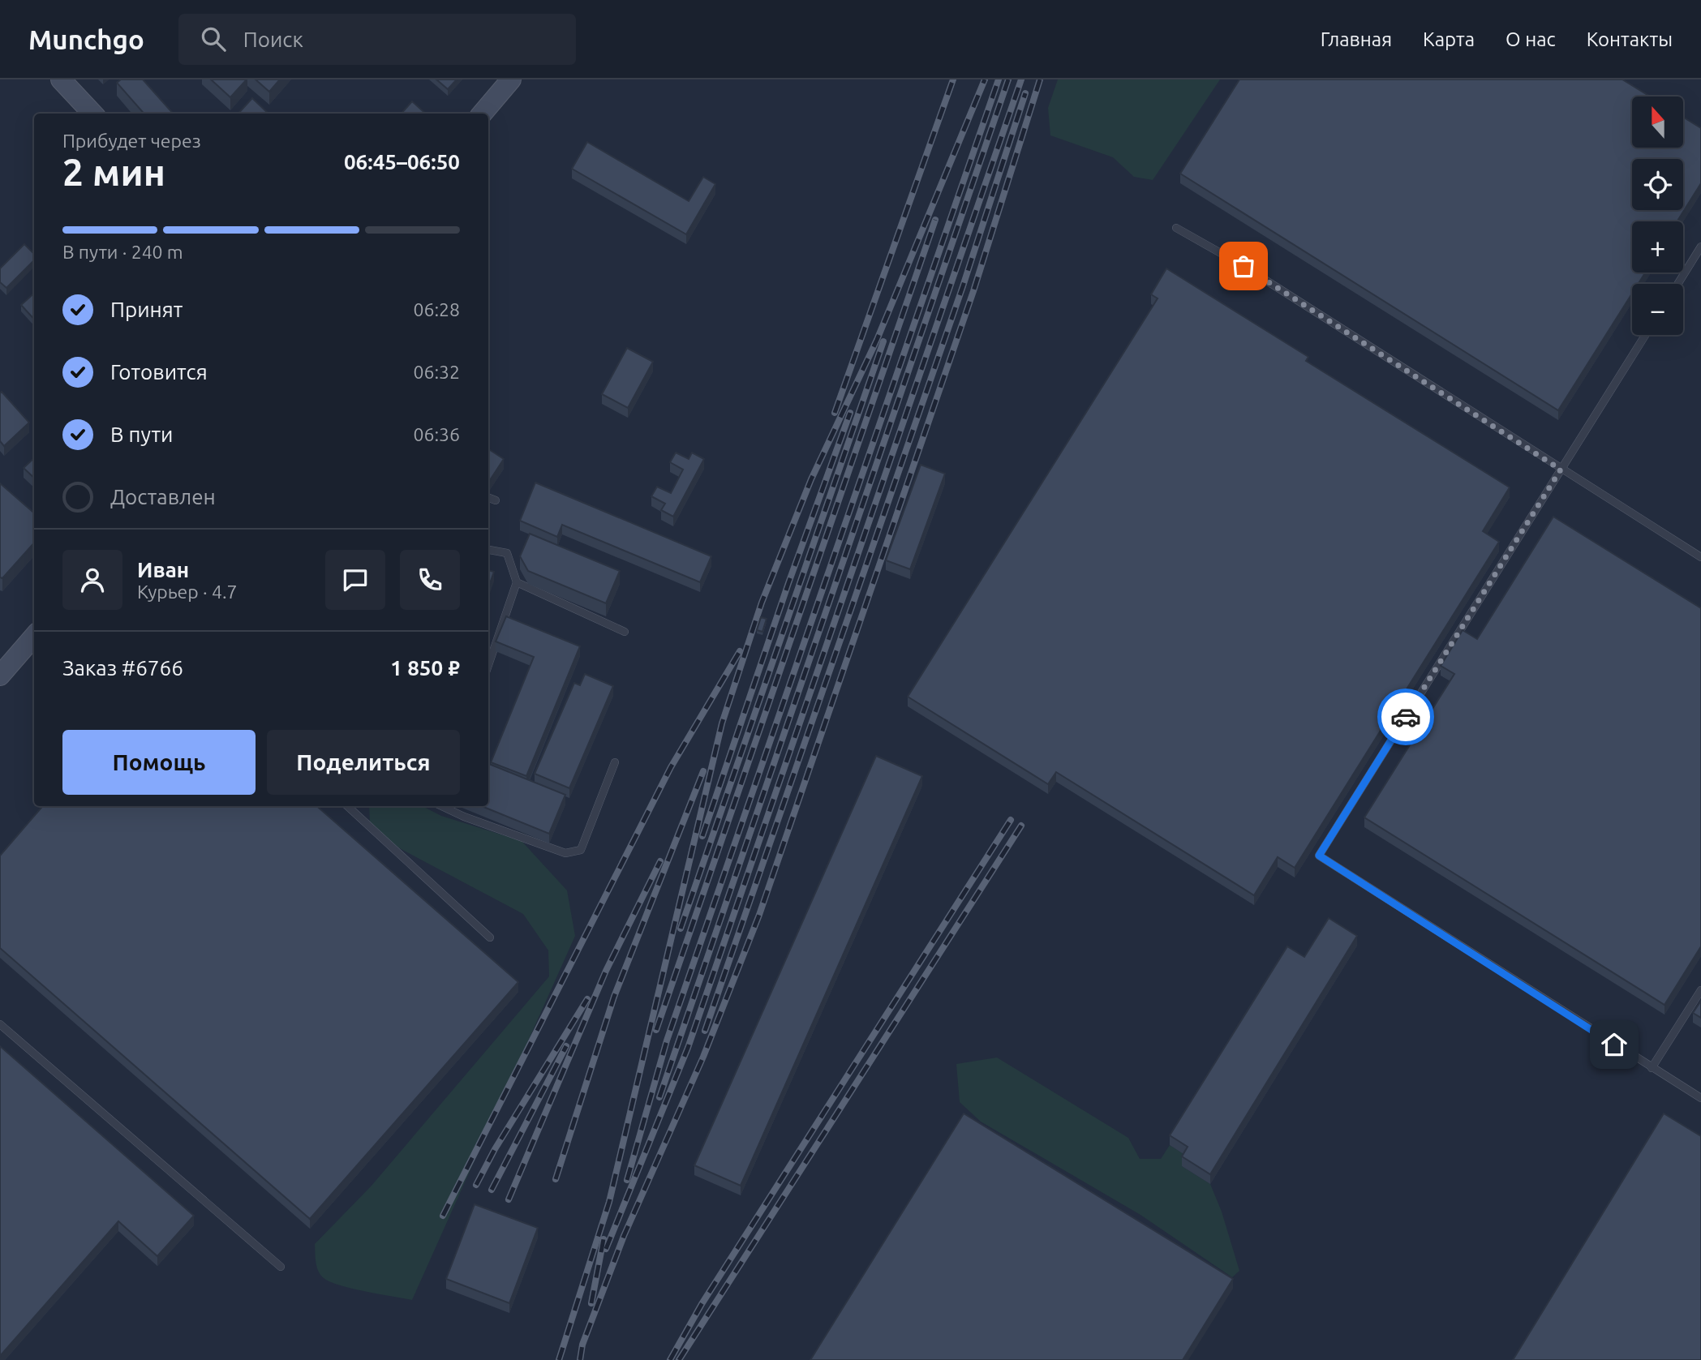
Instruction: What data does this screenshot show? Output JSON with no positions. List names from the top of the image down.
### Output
{
  "north": "top",
  "page": {
    "header": "Munchgo",
    "search": "Поиск",
    "nav": [
      "Главная",
      "Карта",
      "О нас",
      "Контакты"
    ],
    "map_buttons": ["+", "−"],
    "heading": ["2 мин", "Прибудет через", "06:45–06:50"],
    "panel": [
      "Иван",
      "Курьер · 4.7",
      "Заказ #6766",
      "1 850 ₽"
    ],
    "bar": "В пути · 240 m",
    "list": [
      ["Принят", "06:28"],
      ["Готовится", "06:32"],
      ["В пути", "06:36"],
      "Доставлен"
    ],
    "buttons": ["Помощь", "Поделиться"]
  }
}
